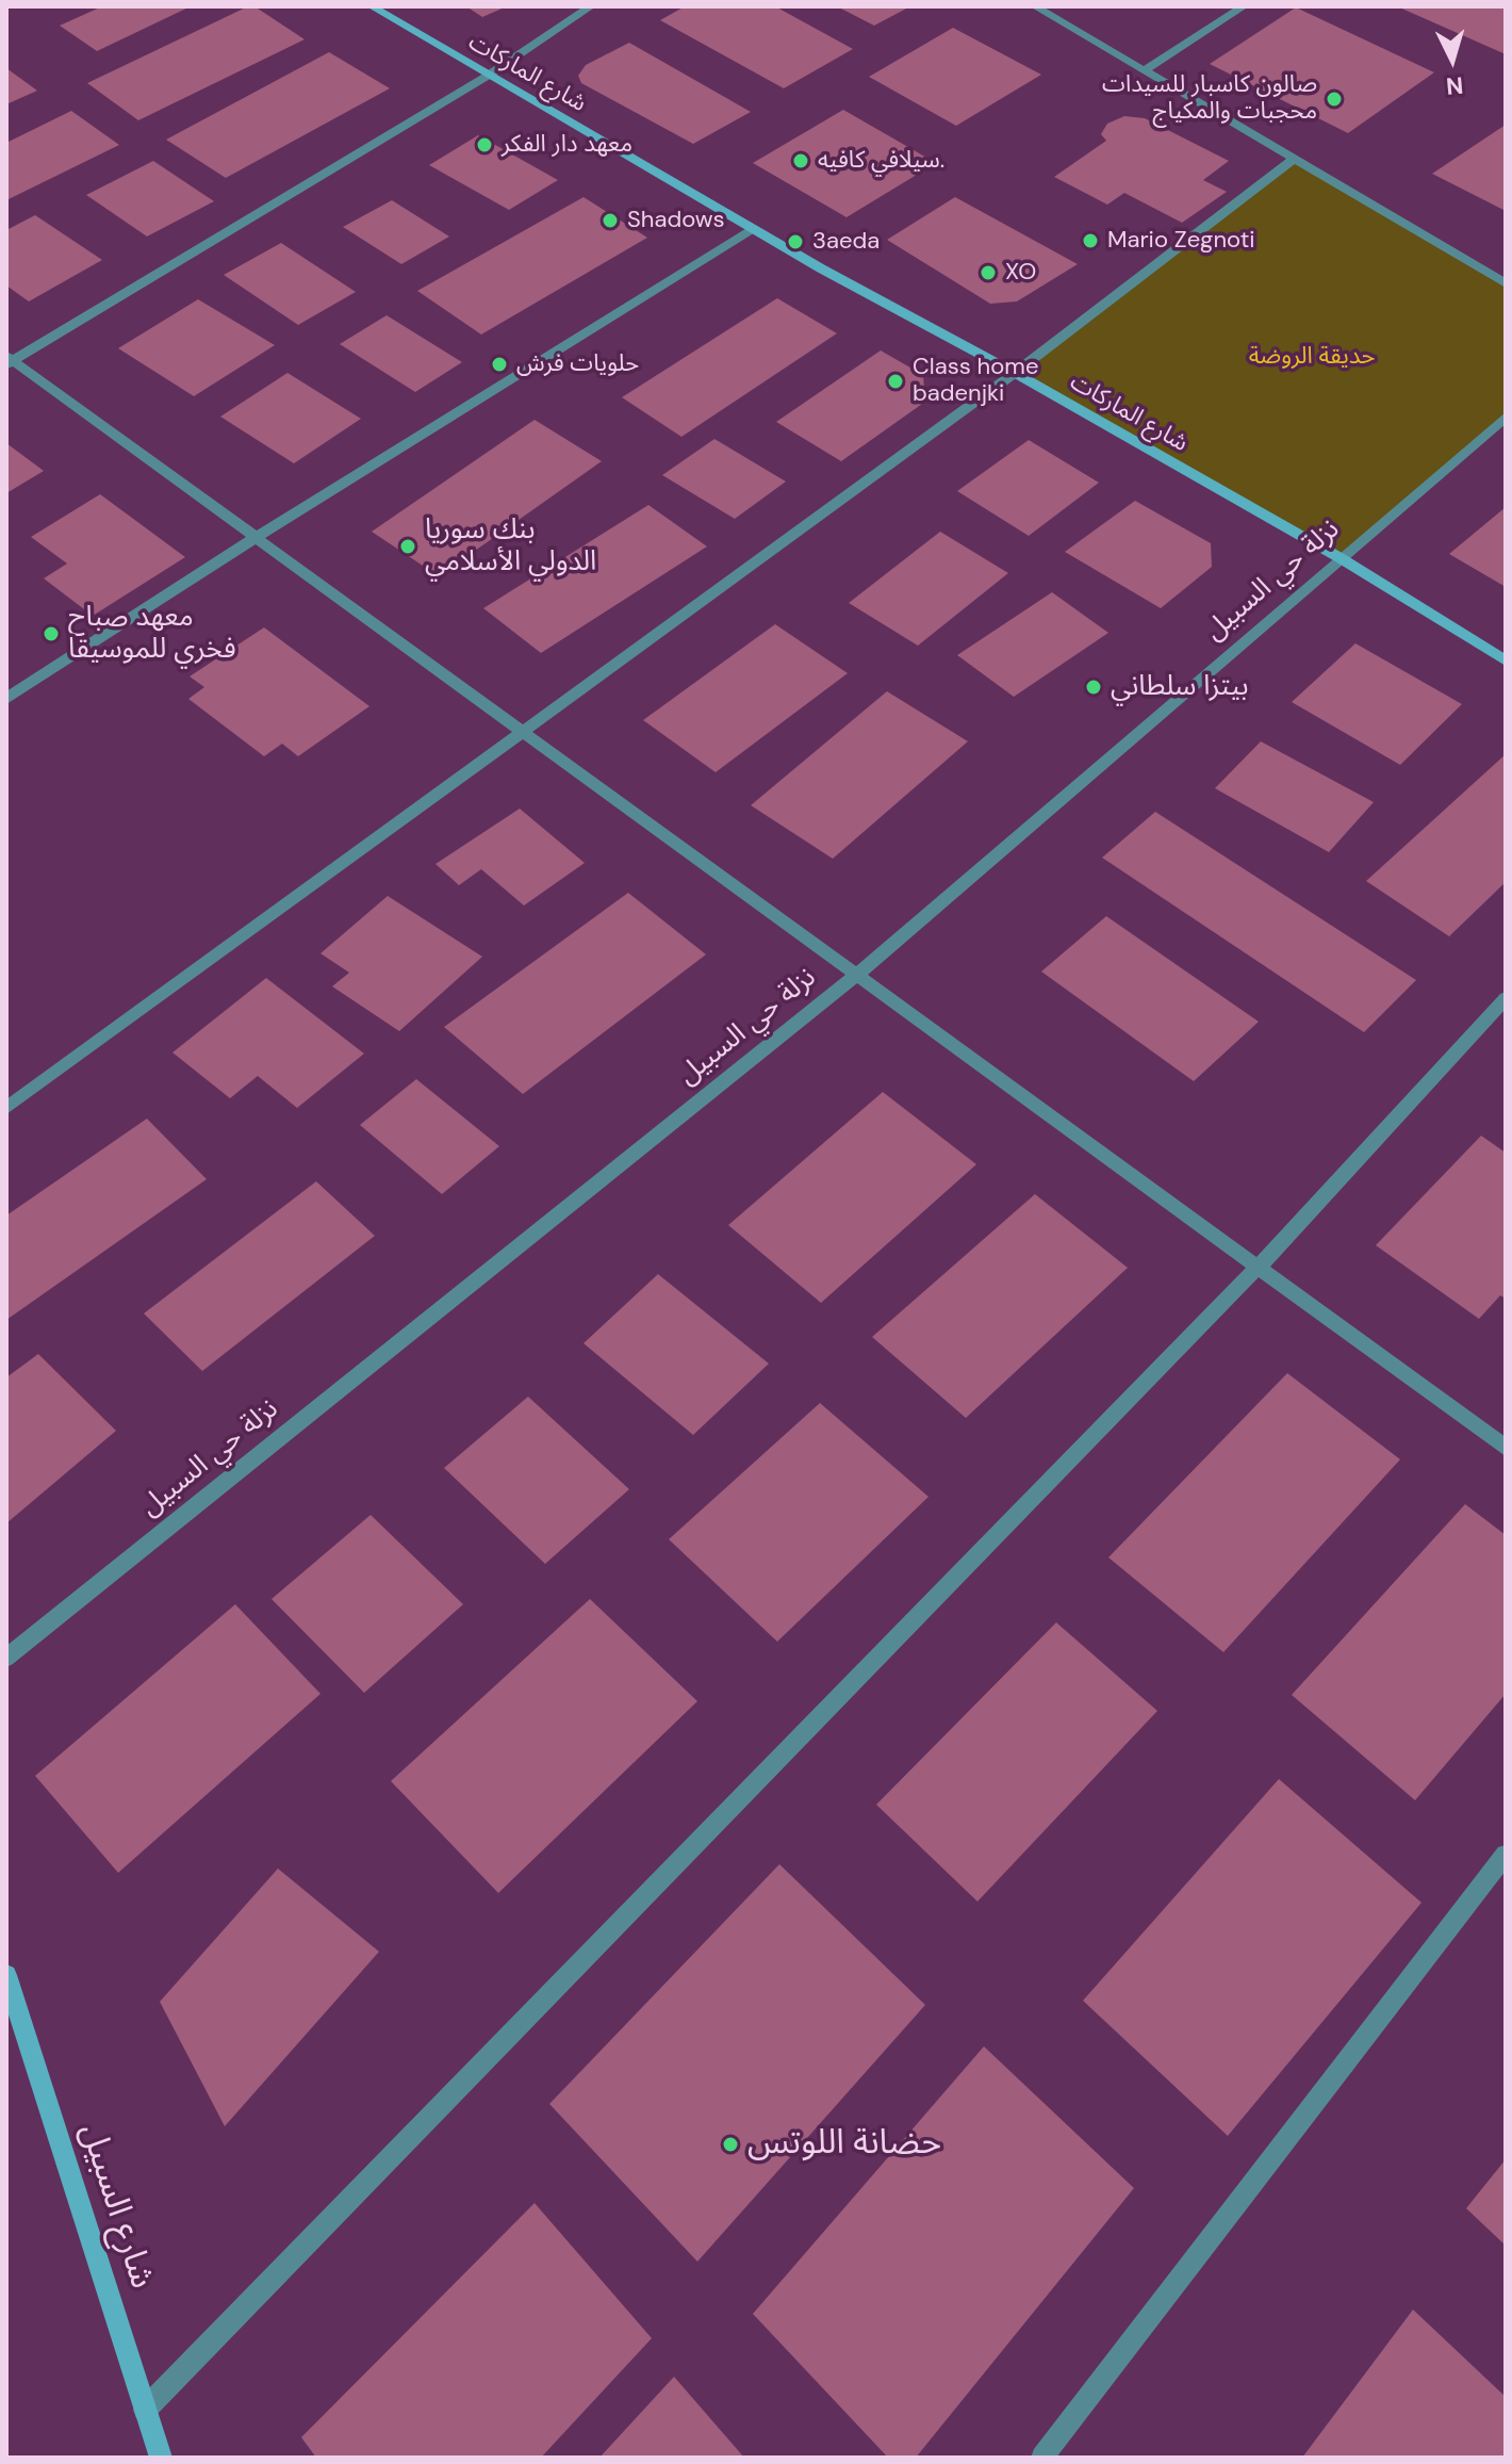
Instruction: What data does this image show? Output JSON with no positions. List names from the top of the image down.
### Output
{
  "streets": {
    "street": ["شارع الماركات", "نزلة حي السبيل", "شارع السبيل"]
  },
  "crossings": [
    ["شارع الماركات", "نزلة حي السبيل"]
  ],
  "parks": ["حديقة الروضة"],
  "places": [
    "صالون كاسبار للسيدات محجبات والمكياج",
    "معهد دار الفكر",
    "سيلافي كافيه.",
    "Shadows",
    "Mario Zegnoti",
    "3aeda",
    "XO",
    "حلويات فرش",
    "Class home badenjki",
    "بنك سوريا الدولي الأسلامي",
    "معهد صباح فخري للموسيقا",
    "بيتزا سلطاني",
    "حضانة اللوتس"
  ],
  "north": "bottom"
}
